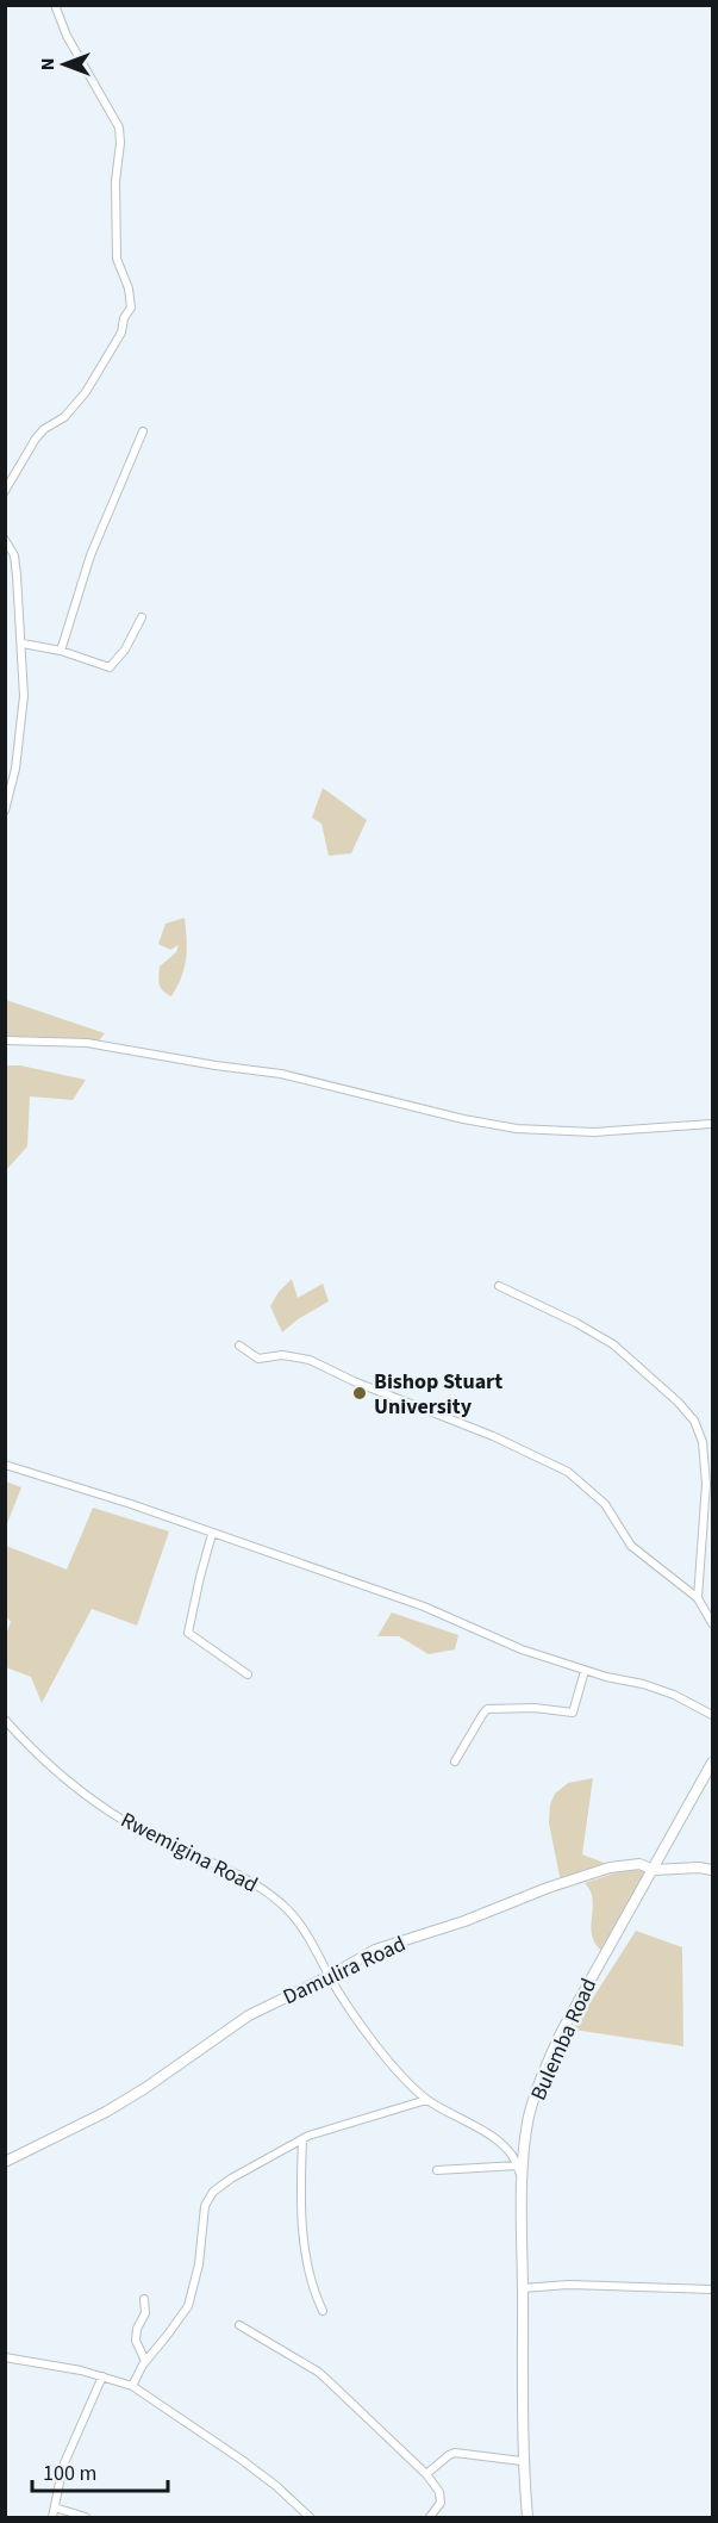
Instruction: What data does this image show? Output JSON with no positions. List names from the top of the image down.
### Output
{
  "streets": {
    "main road": ["Bulemba Road"],
    "street": ["Rwemigina Road", "Damulira Road"]
  },
  "crossings": [
    ["Rwemigina Road", "Damulira Road"],
    ["Rwemigina Road", "Bulemba Road"],
    ["Damulira Road", "Bulemba Road"]
  ],
  "places": ["Bishop Stuart University"],
  "scale_bar": "100 m",
  "north": "left"
}
